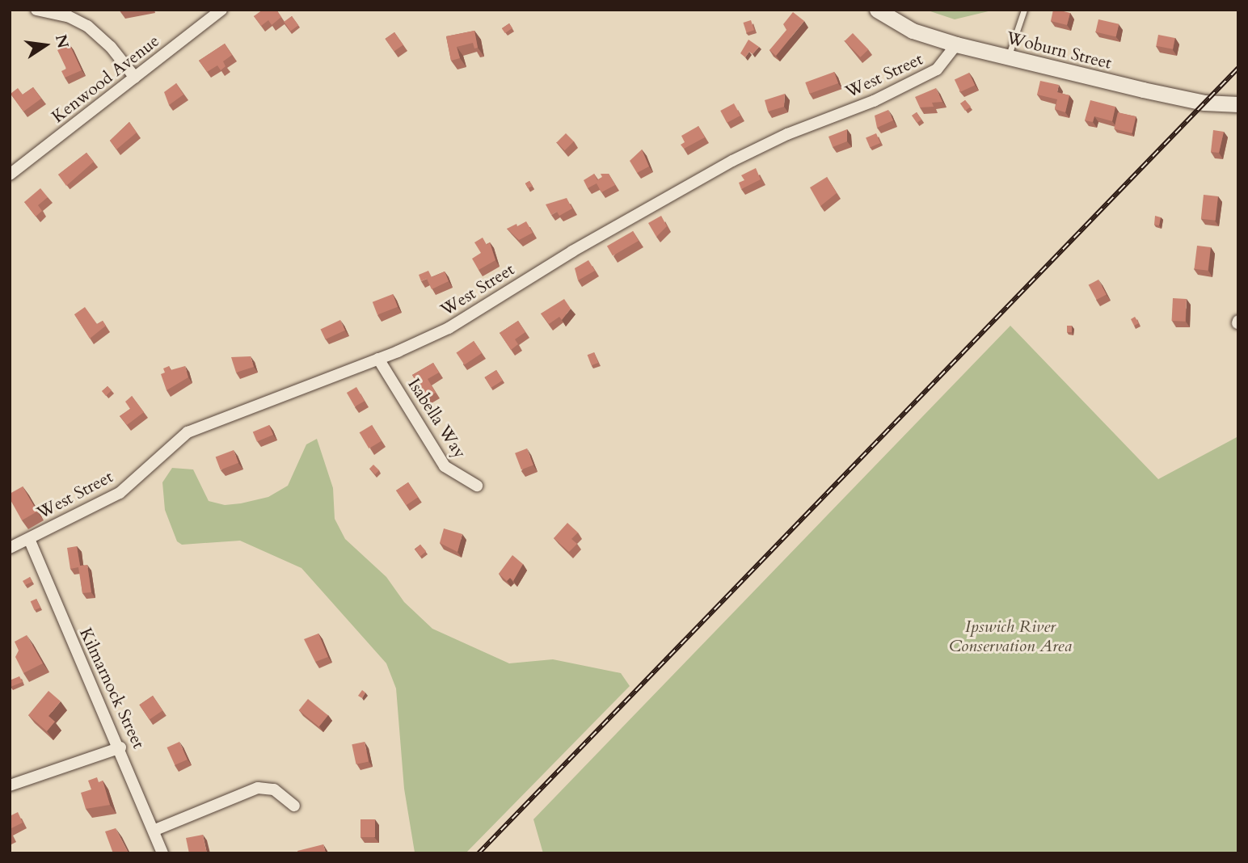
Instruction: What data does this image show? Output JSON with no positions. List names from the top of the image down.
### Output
{
  "streets": {
    "street": [
      "Woburn Street",
      "West Street",
      "Kenwood Avenue",
      "Isabella Way",
      "Kilmarnock Street"
    ]
  },
  "crossings": [
    ["Woburn Street", "West Street"],
    ["West Street", "Isabella Way"],
    ["West Street", "Kilmarnock Street"]
  ],
  "parks": ["Ipswich River Conservation Area"],
  "north": "right"
}
